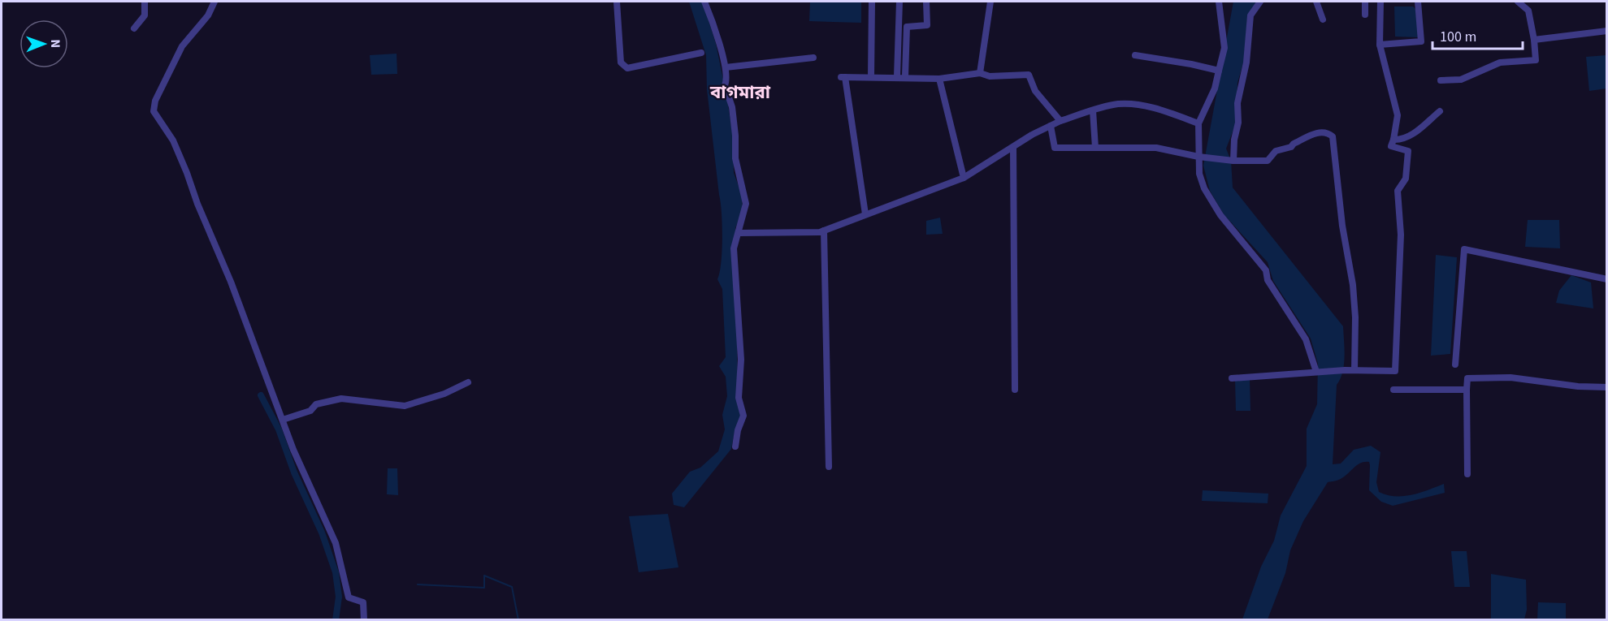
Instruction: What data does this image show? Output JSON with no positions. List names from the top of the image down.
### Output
{
  "districts": ["বাগমারা"],
  "scale_bar": "100 m",
  "north": "right"
}
